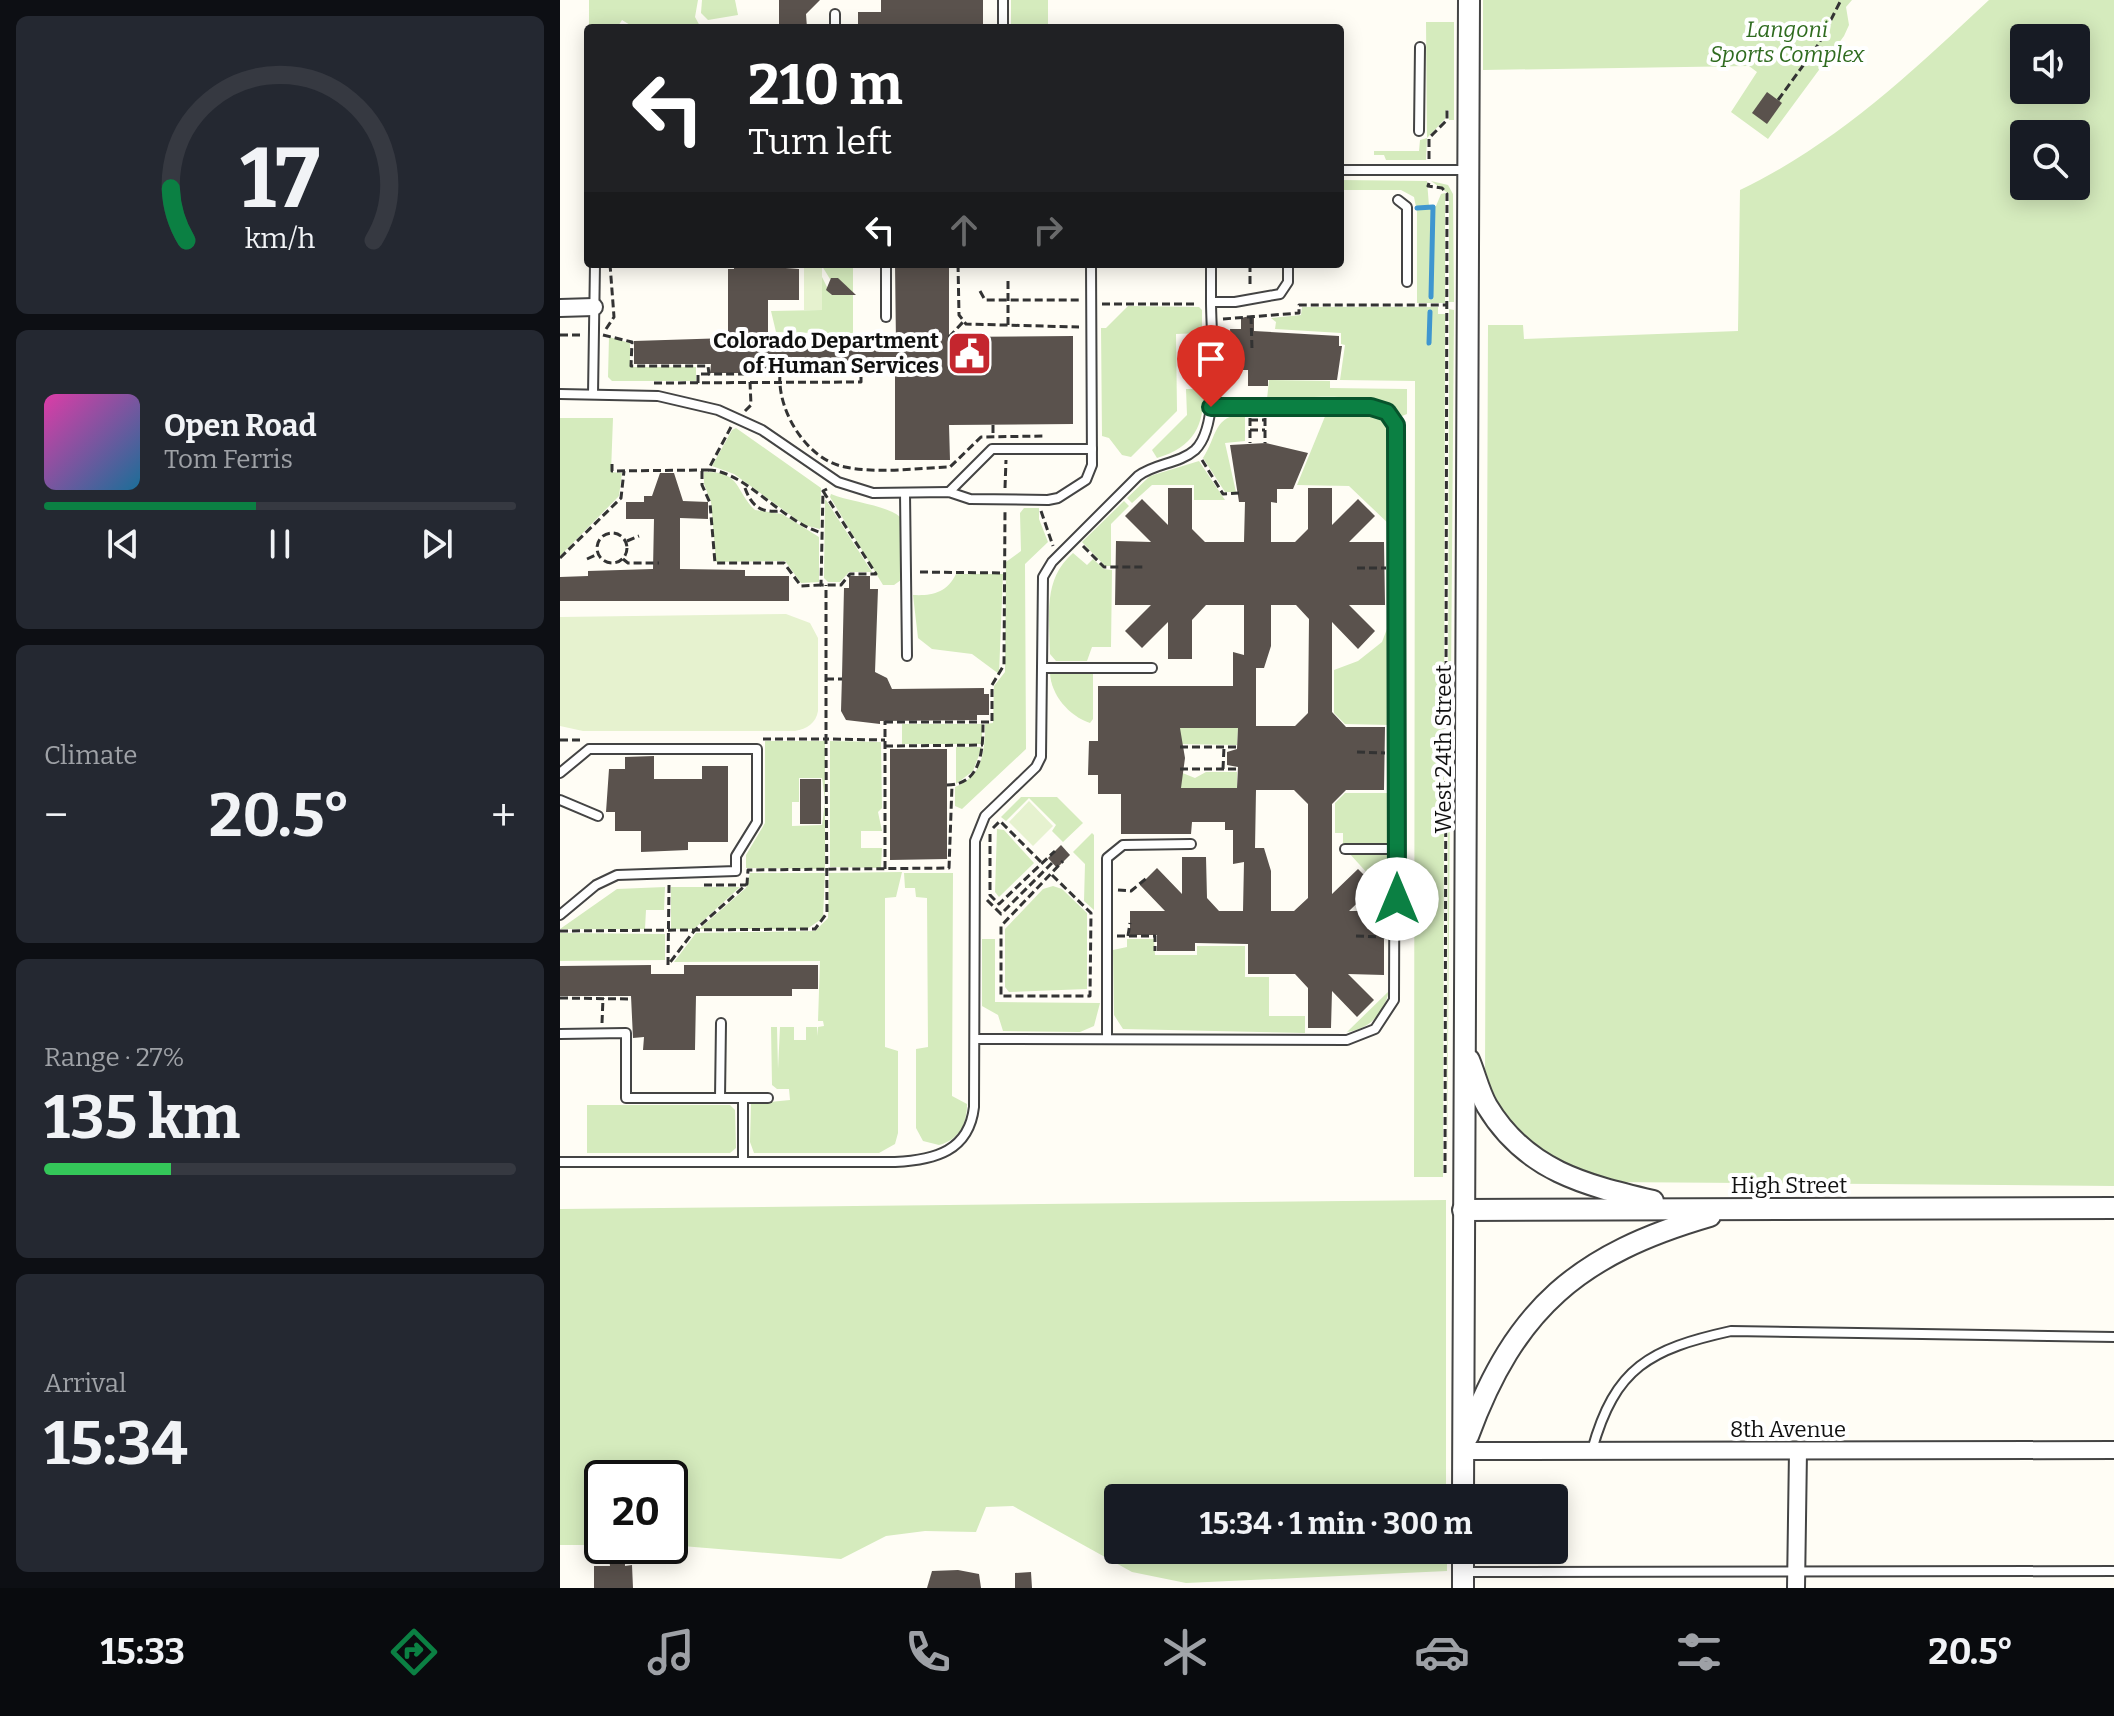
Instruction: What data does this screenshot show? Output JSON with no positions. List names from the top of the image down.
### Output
{
  "streets": {
    "street": ["West 24th Street", "High Street", "8th Avenue"]
  },
  "crossings": [
    ["West 24th Street", "High Street"],
    ["West 24th Street", "8th Avenue"]
  ],
  "parks": ["Langoni Sports Complex"],
  "places": {
    "public building": ["Colorado Department of Human Services"]
  },
  "page": {
    "turn": ["210 m", "Turn left"],
    "song": ["Open Road", "Tom Ferris"],
    "tile": [
      "Climate",
      ["Range · 27%", "135 km"],
      ["Arrival", "15:34"]
    ],
    "heat": ["−", "20.5°", "+"],
    "limit": "20",
    "trip": "15:34 · 1 min · 300 m",
    "tabs": ["15:33", "20.5°"],
    "gauge": ["17", "km/h"]
  }
}
